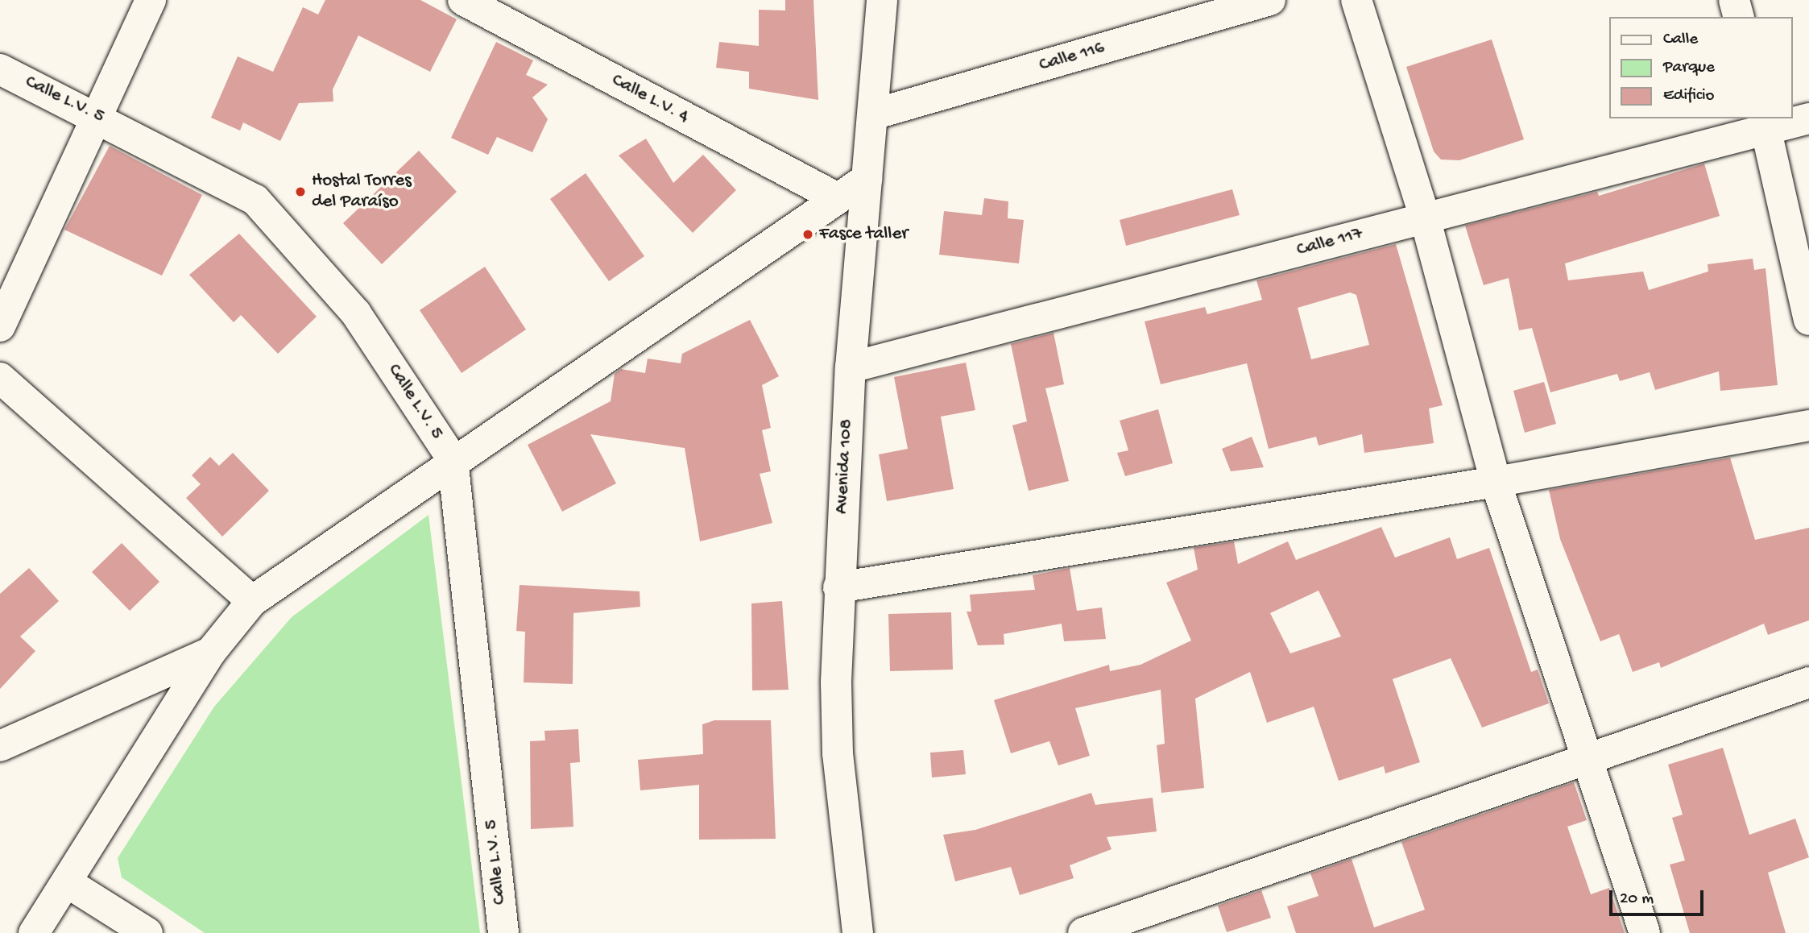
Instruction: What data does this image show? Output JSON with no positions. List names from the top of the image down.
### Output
{
  "streets": {
    "street": [
      "Calle 116",
      "Calle L.V. 4",
      "Calle L.V. 5",
      "Calle 117",
      "Avenida 108"
    ]
  },
  "crossings": [
    ["Calle 116", "Avenida 108"],
    ["Calle 117", "Avenida 108"]
  ],
  "places": ["Hostal Torres del Paraíso", "Fasce taller"],
  "legend": ["Calle", "Parque", "Edificio"],
  "scale_bar": "20 m"
}
